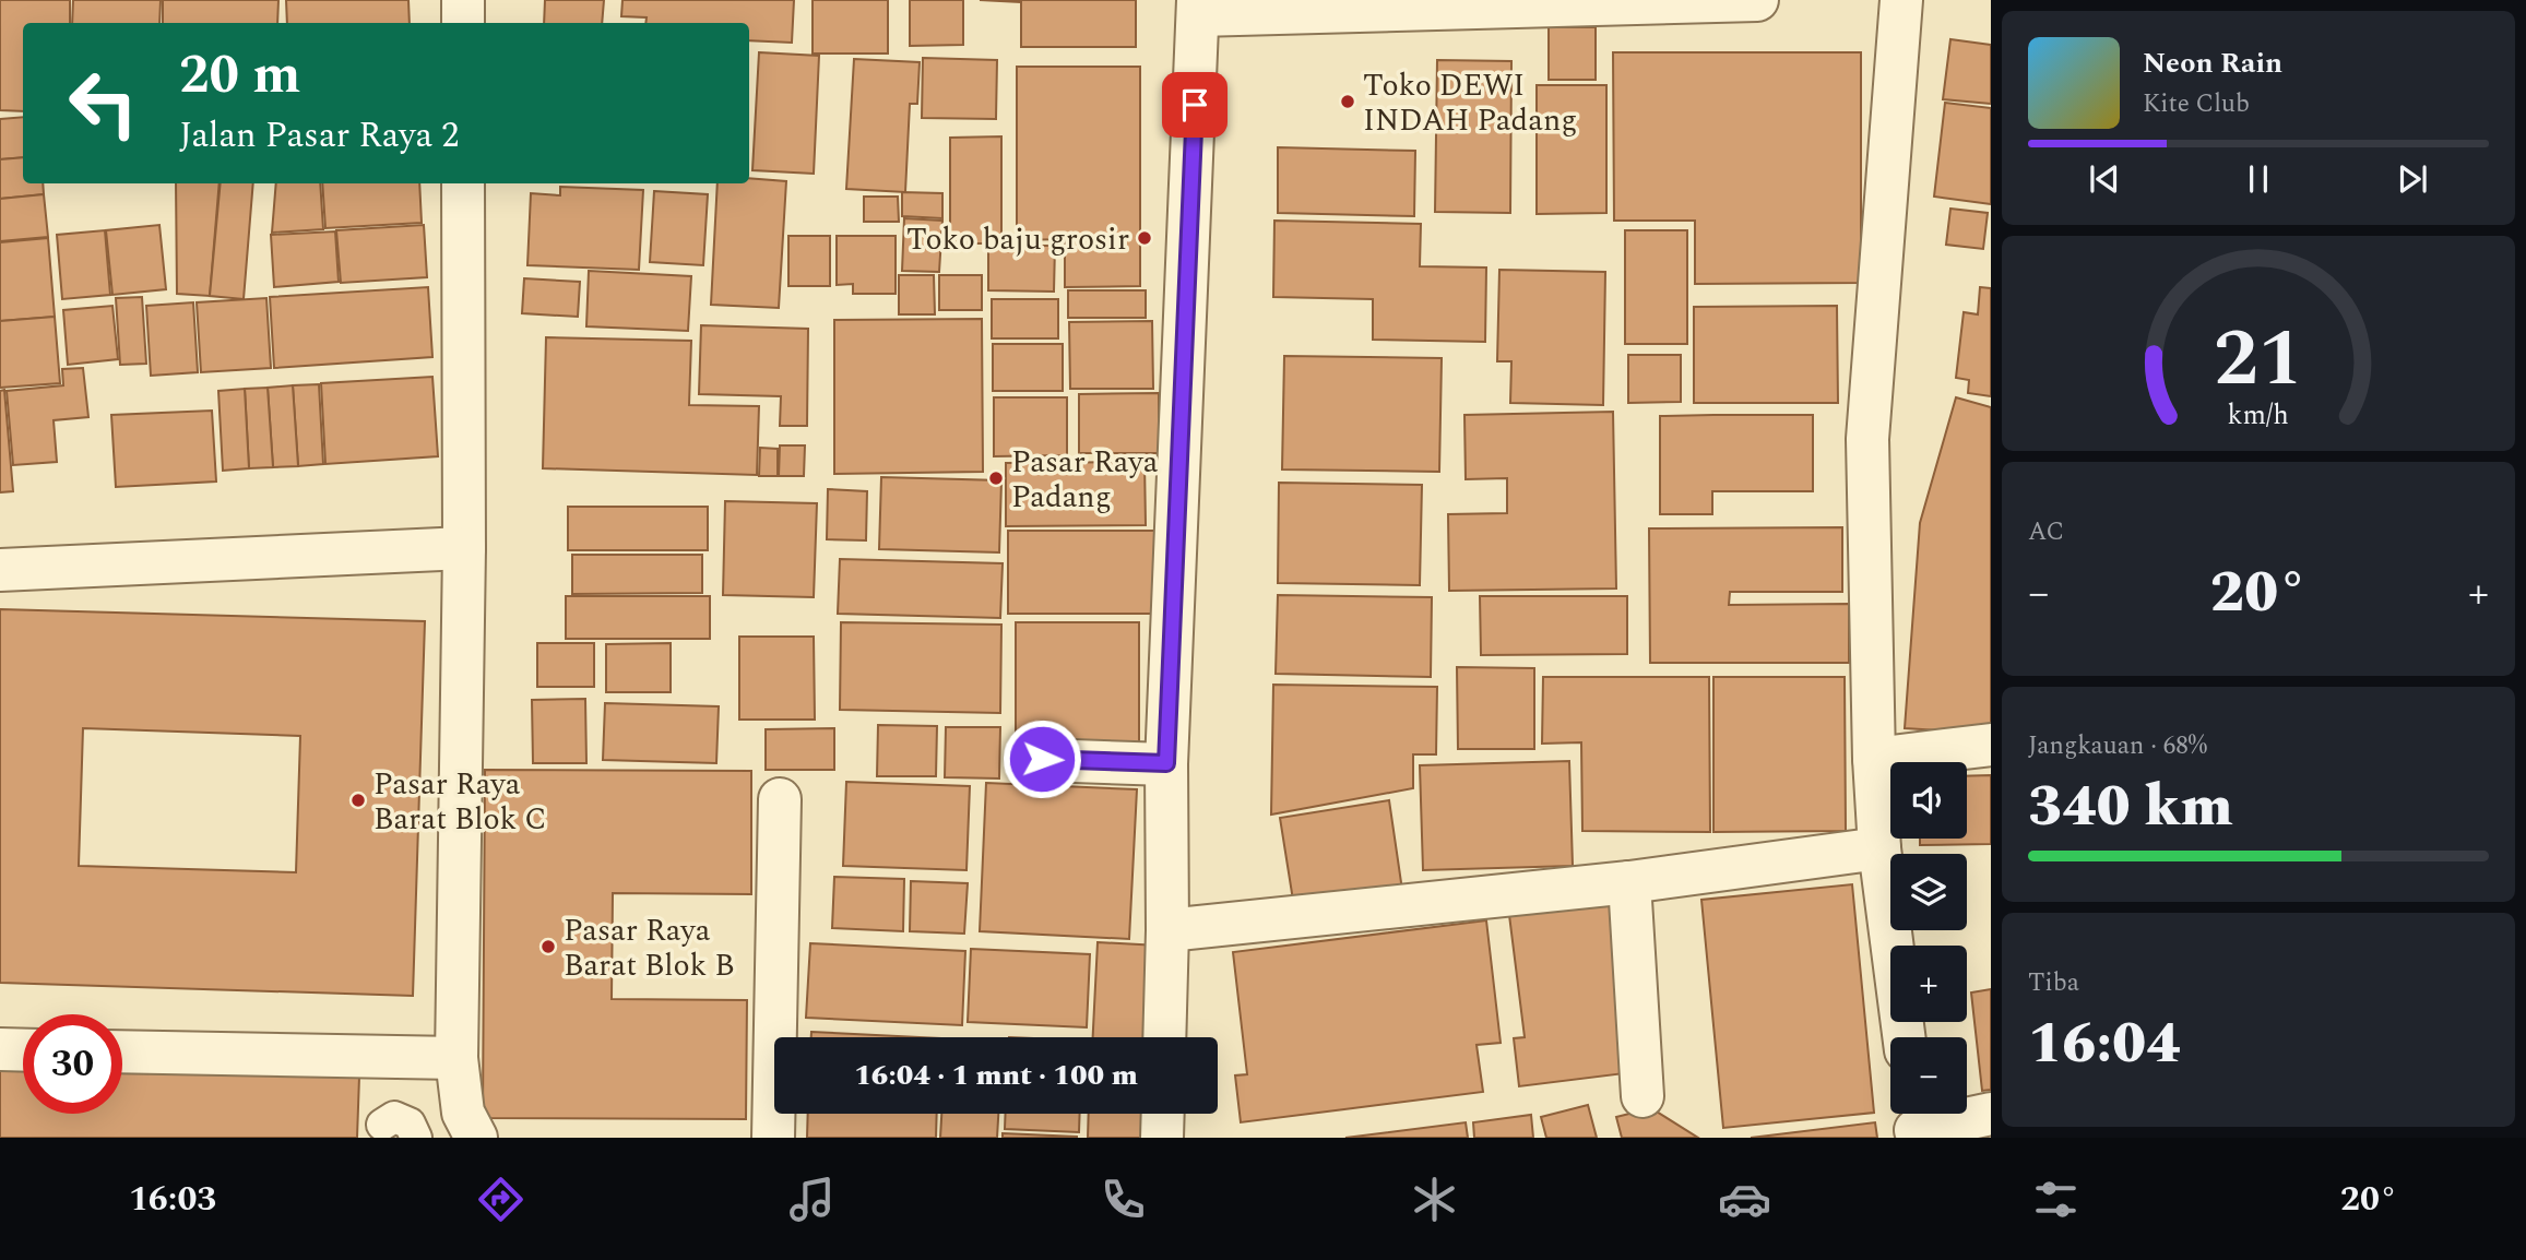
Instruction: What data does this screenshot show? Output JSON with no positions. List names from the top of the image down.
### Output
{
  "places": [
    "Toko DEWI INDAH Padang",
    "Toko baju grosir",
    "Pasar Raya Padang",
    "Pasar Raya Barat Blok C",
    "Pasar Raya Barat Blok B"
  ],
  "page": {
    "turn": ["20 m", "Jalan Pasar Raya 2"],
    "song": ["Neon Rain", "Kite Club"],
    "tile": [
      "AC",
      ["Jangkauan · 68%", "340 km"],
      ["Tiba", "16:04"]
    ],
    "heat": ["−", "20°", "+"],
    "map_buttons": ["+", "−"],
    "limit": "30",
    "trip": "16:04 · 1 mnt · 100 m",
    "tabs": ["16:03", "20°"],
    "gauge": ["21", "km/h"]
  }
}
